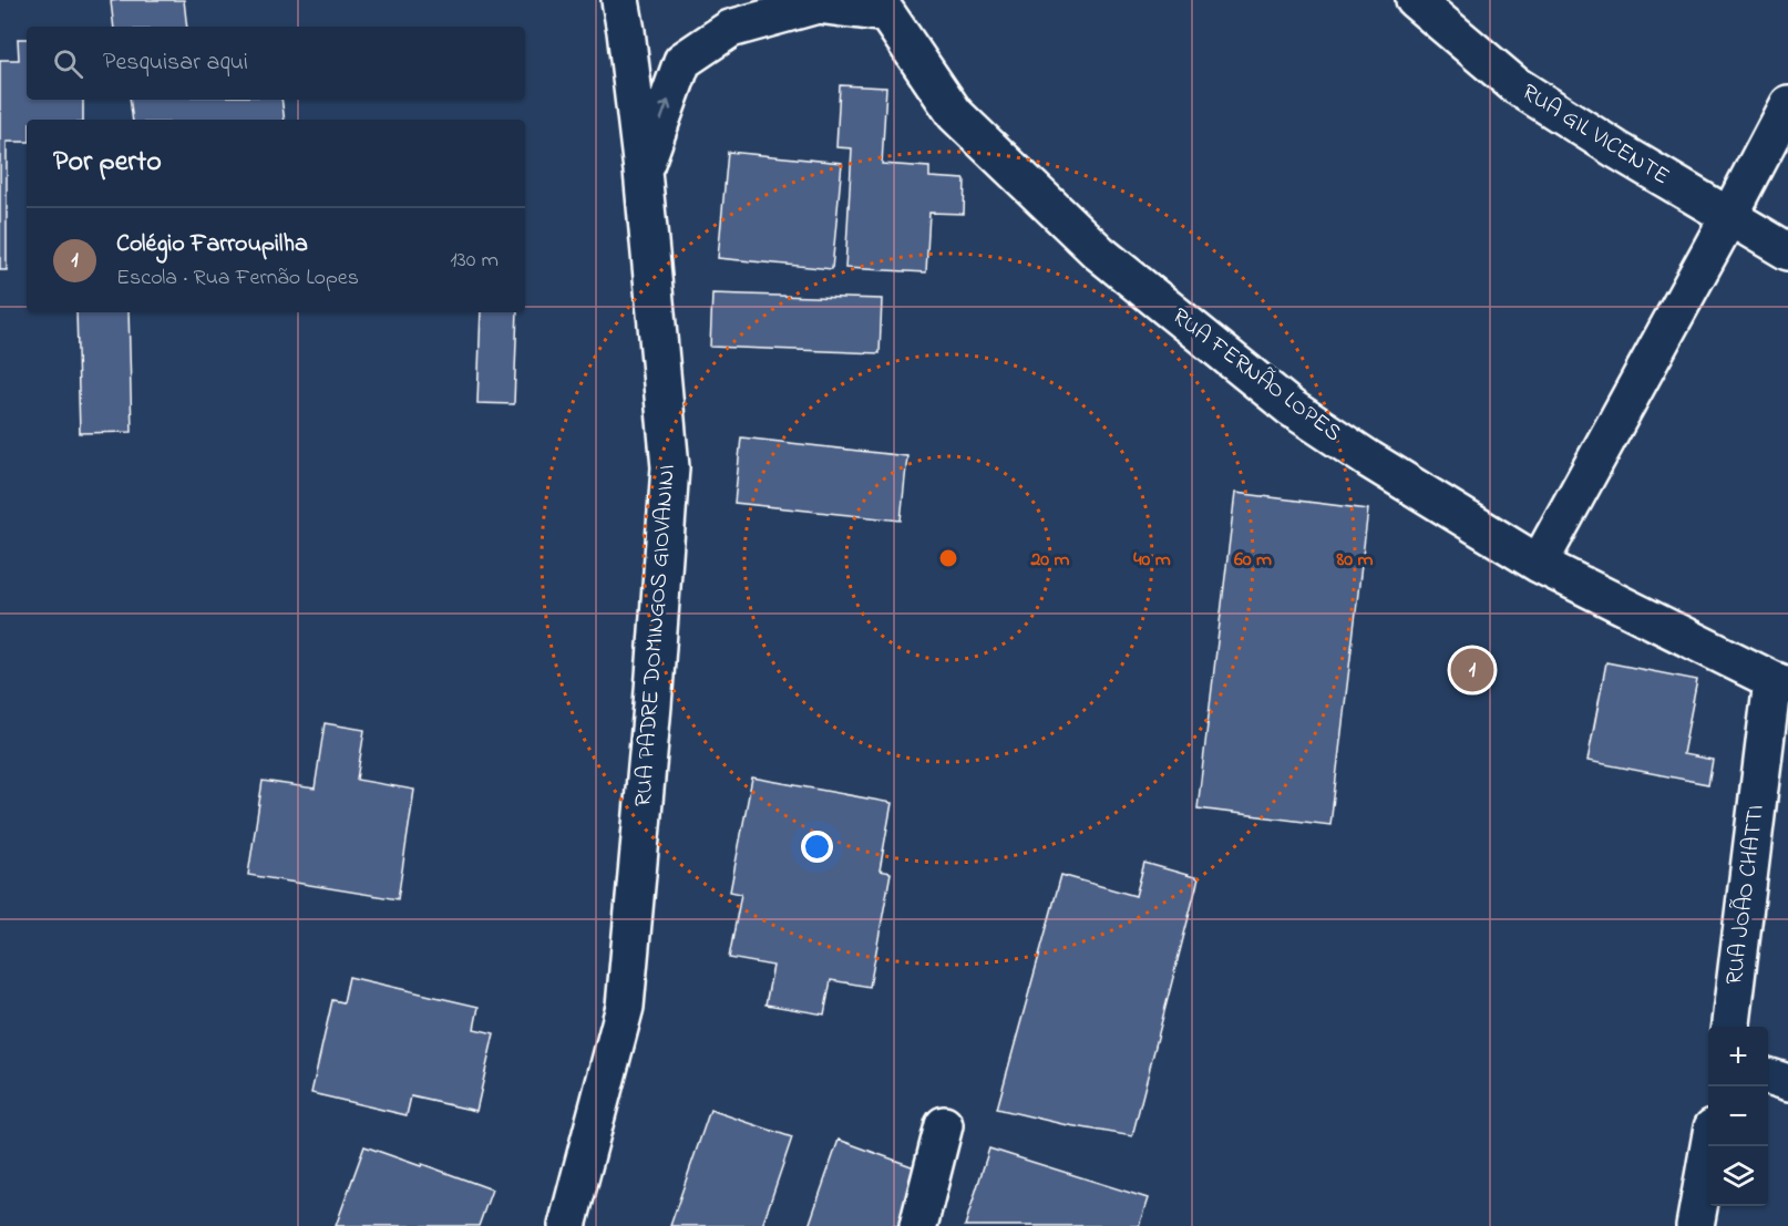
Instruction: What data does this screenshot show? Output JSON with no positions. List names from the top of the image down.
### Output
{
  "streets": {
    "street": [
      "RUA GIL VICENTE",
      "RUA FERNÃO LOPES",
      "RUA PADRE DOMINGOS GIOVANINI",
      "RUA JOÃO CHATTI"
    ]
  },
  "crossings": [
    ["RUA FERNÃO LOPES", "RUA JOÃO CHATTI"]
  ],
  "page": {
    "search": "Pesquisar aqui",
    "heading": "Por perto",
    "list": [
      {
        "mark": "1",
        "name": "Colégio Farroupilha",
        "note": "Escola · Rua Fernão Lopes",
        "value": "130 m"
      }
    ],
    "pins": "1",
    "map_buttons": ["+", "−"]
  },
  "rings": [
    "20 m",
    "40 m",
    "60 m",
    "80 m"
  ]
}
